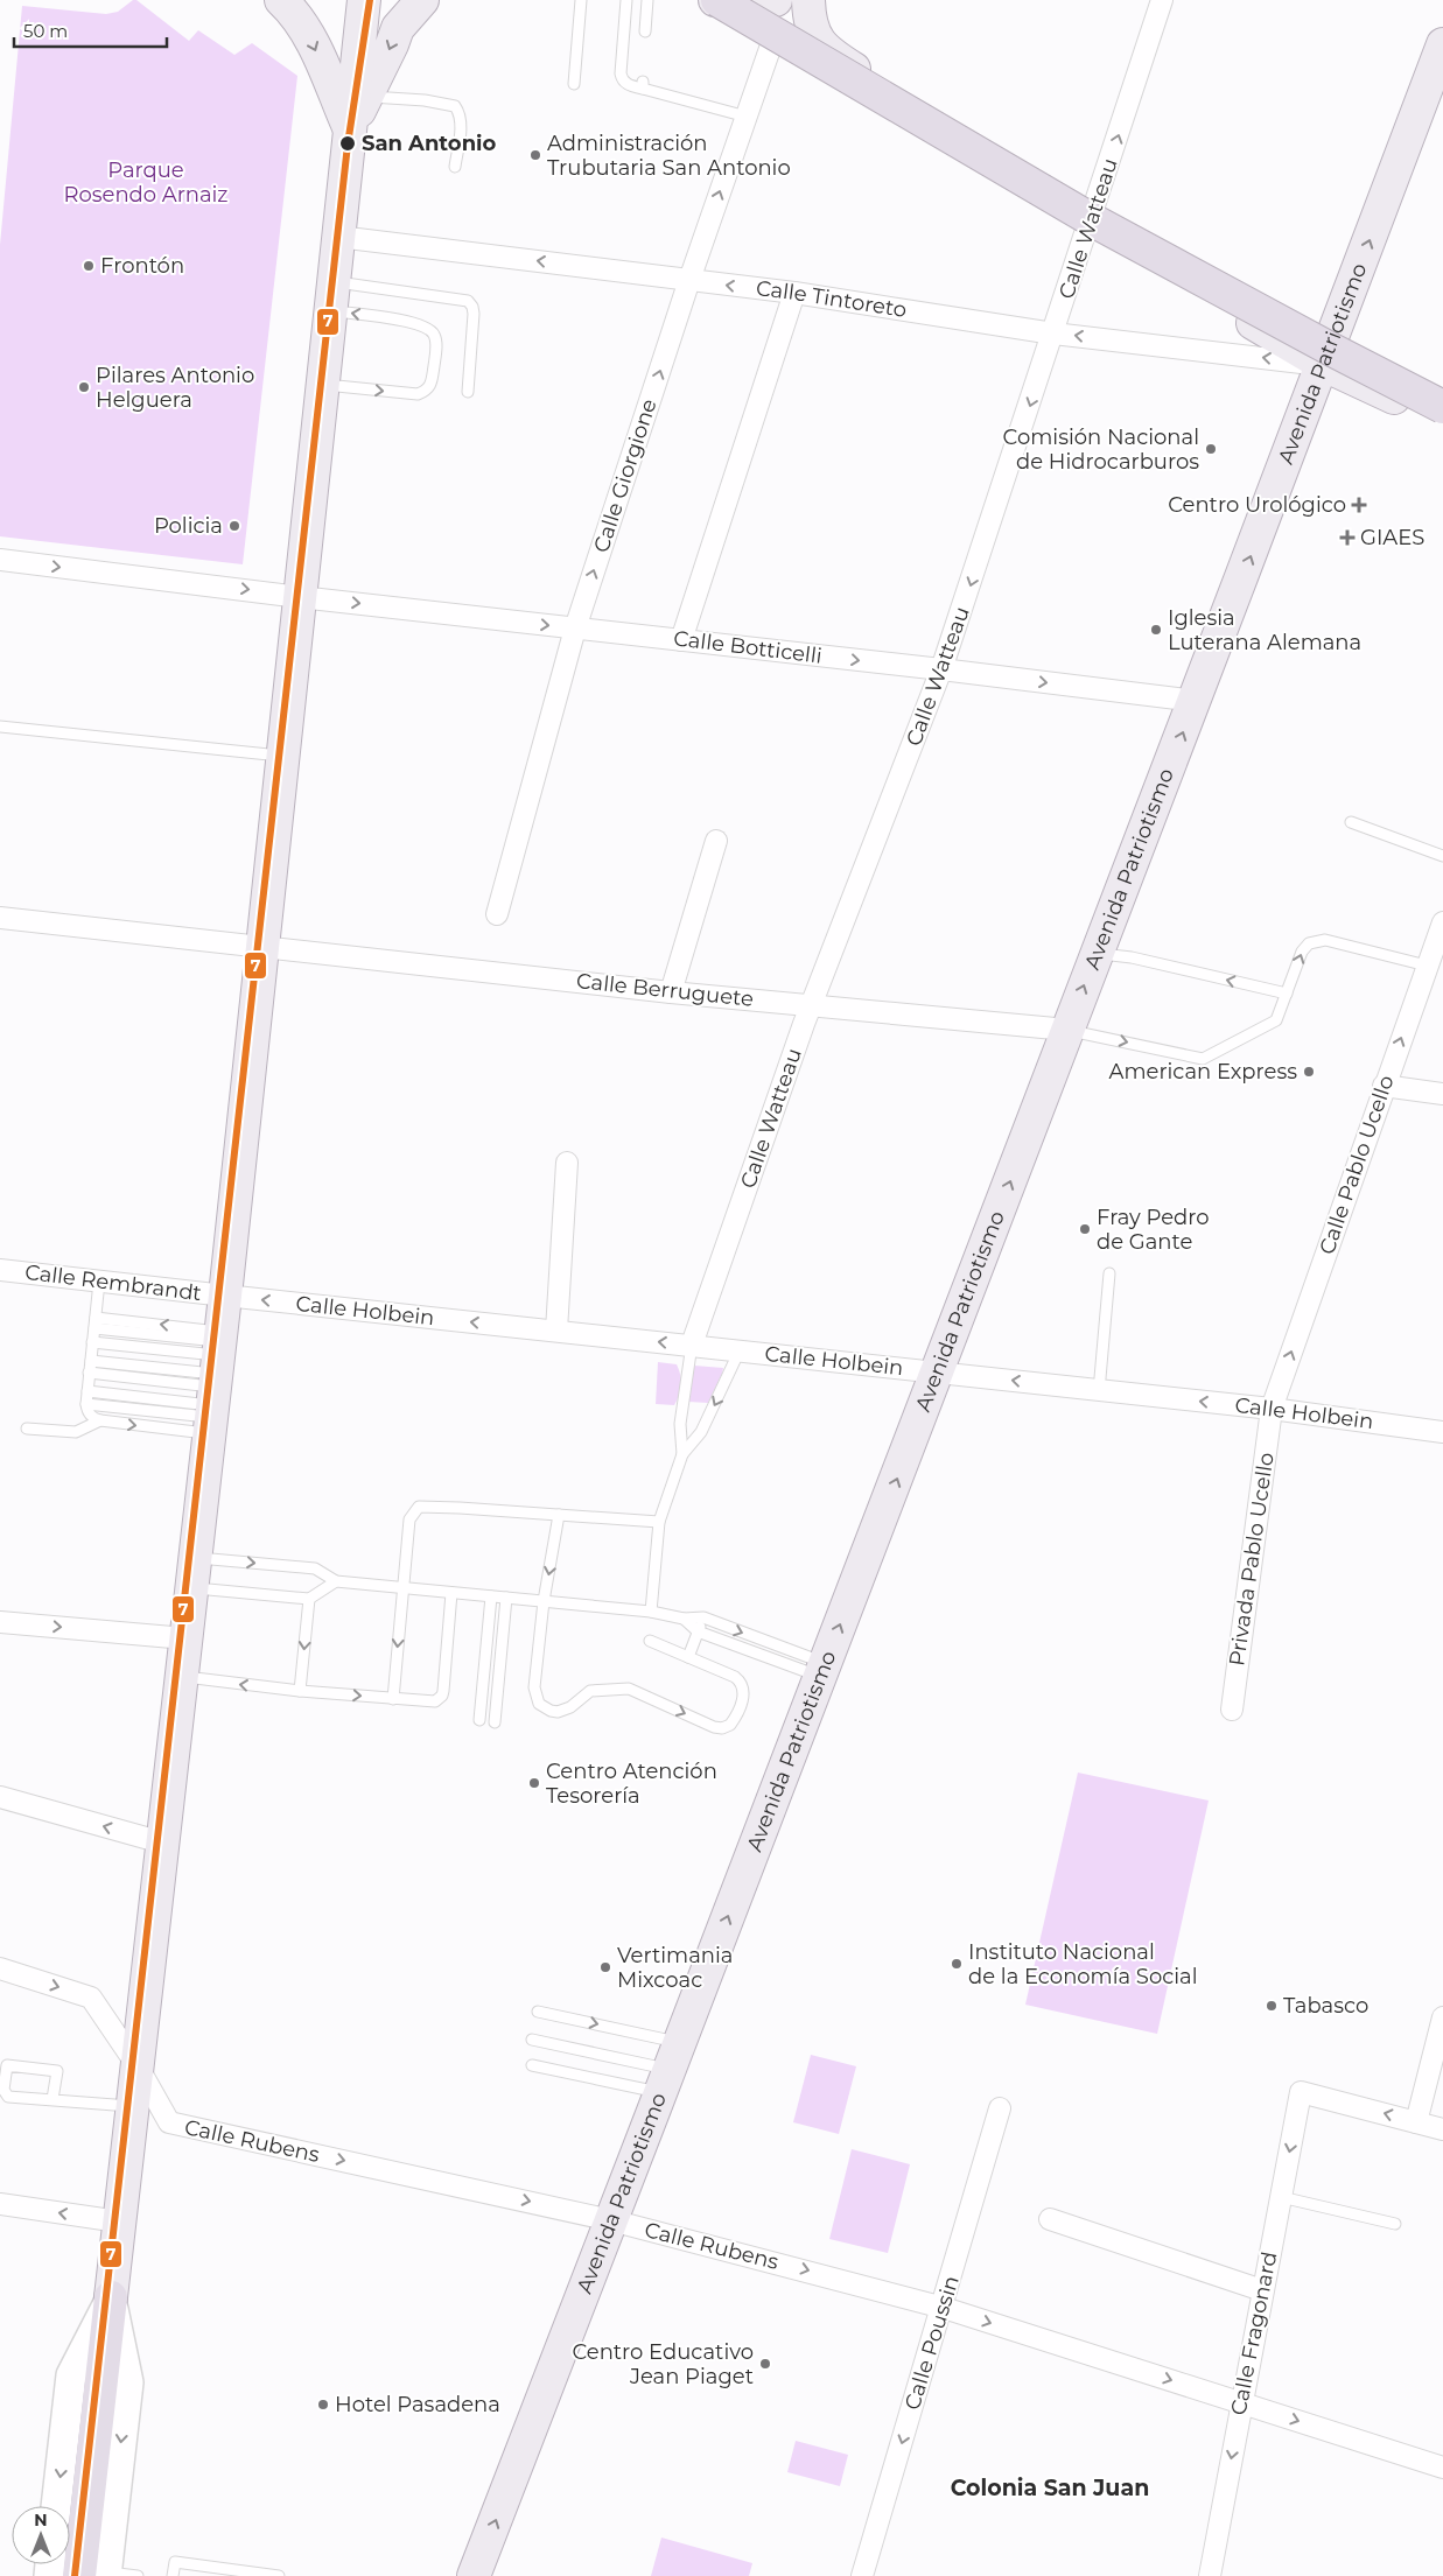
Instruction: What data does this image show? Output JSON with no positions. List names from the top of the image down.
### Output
{
  "streets": {
    "main road": ["Calle Tintoreto", "Avenida Patriotismo"],
    "street": [
      "Calle Watteau",
      "Calle Giorgione",
      "Calle Botticelli",
      "Calle Berruguete",
      "Calle Pablo Ucello",
      "Calle Rembrandt",
      "Calle Holbein",
      "Privada Pablo Ucello",
      "Calle Rubens",
      "Calle Fragonard",
      "Calle Poussin"
    ]
  },
  "crossings": [
    ["Calle Watteau", "Calle Tintoreto"],
    ["Calle Watteau", "Calle Botticelli"],
    ["Calle Watteau", "Calle Berruguete"],
    ["Calle Watteau", "Calle Holbein"],
    ["Calle Tintoreto", "Avenida Patriotismo"],
    ["Calle Tintoreto", "Calle Giorgione"],
    ["Avenida Patriotismo", "Calle Botticelli"],
    ["Avenida Patriotismo", "Calle Berruguete"],
    ["Avenida Patriotismo", "Calle Holbein"],
    ["Avenida Patriotismo", "Calle Rubens"],
    ["Calle Giorgione", "Calle Botticelli"],
    ["Calle Pablo Ucello", "Calle Holbein"],
    ["Calle Pablo Ucello", "Privada Pablo Ucello"],
    ["Calle Rembrandt", "Calle Holbein"],
    ["Calle Holbein", "Privada Pablo Ucello"],
    ["Calle Rubens", "Calle Fragonard"],
    ["Calle Rubens", "Calle Poussin"]
  ],
  "one_way": [
    "Avenida Patriotismo",
    "Calle Botticelli",
    "Calle Pablo Ucello",
    "Calle Holbein",
    "Calle Rubens",
    "Calle Poussin"
  ],
  "districts": ["Colonia San Juan"],
  "parks": ["Parque Rosendo Arnaiz"],
  "places": {
    "other": [
      "San Antonio",
      "Administración Trubutaria San Antonio",
      "Frontón",
      "Pilares Antonio Helguera",
      "Comisión Nacional de Hidrocarburos",
      "Policia",
      "Iglesia Luterana Alemana",
      "American Express",
      "Fray Pedro de Gante",
      "Centro Atención Tesorería",
      "Instituto Nacional de la Economía Social",
      "Vertimania Mixcoac",
      "Tabasco",
      "Centro Educativo Jean Piaget",
      "Hotel Pasadena"
    ],
    "health": ["Centro Urológico", "GIAES"]
  },
  "lines": ["transit line 7"],
  "scale_bar": "50 m",
  "north": "top"
}
